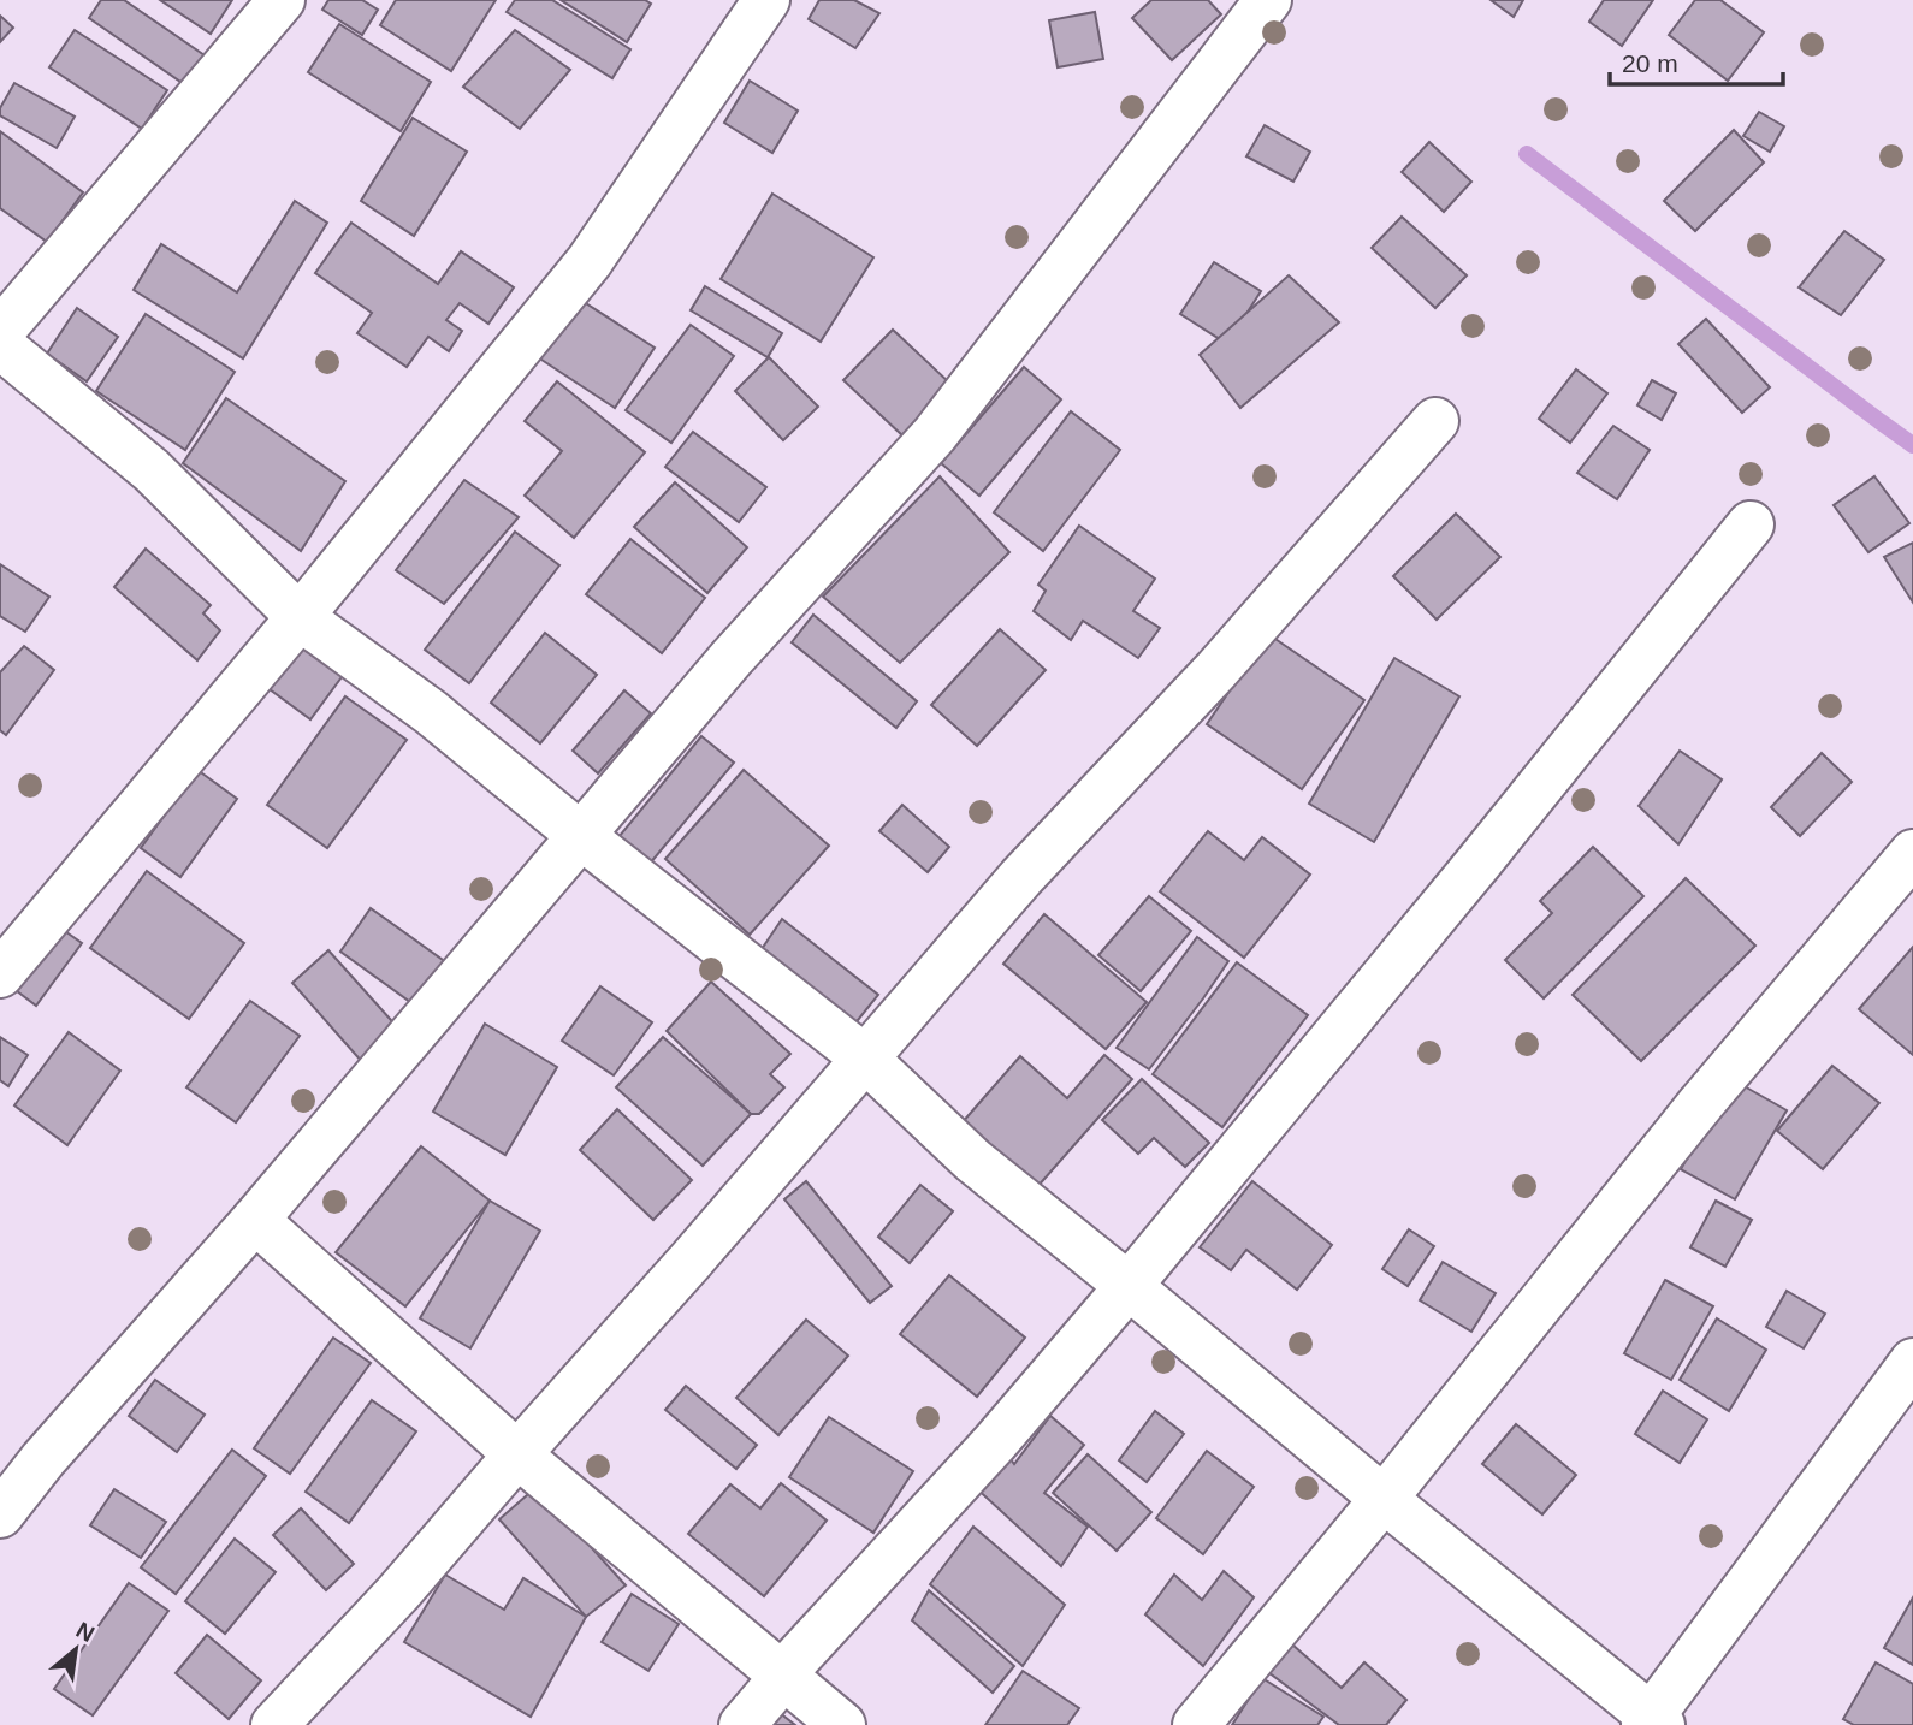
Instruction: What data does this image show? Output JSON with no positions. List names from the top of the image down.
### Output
{
  "scale_bar": "20 m",
  "north": "top right"
}
